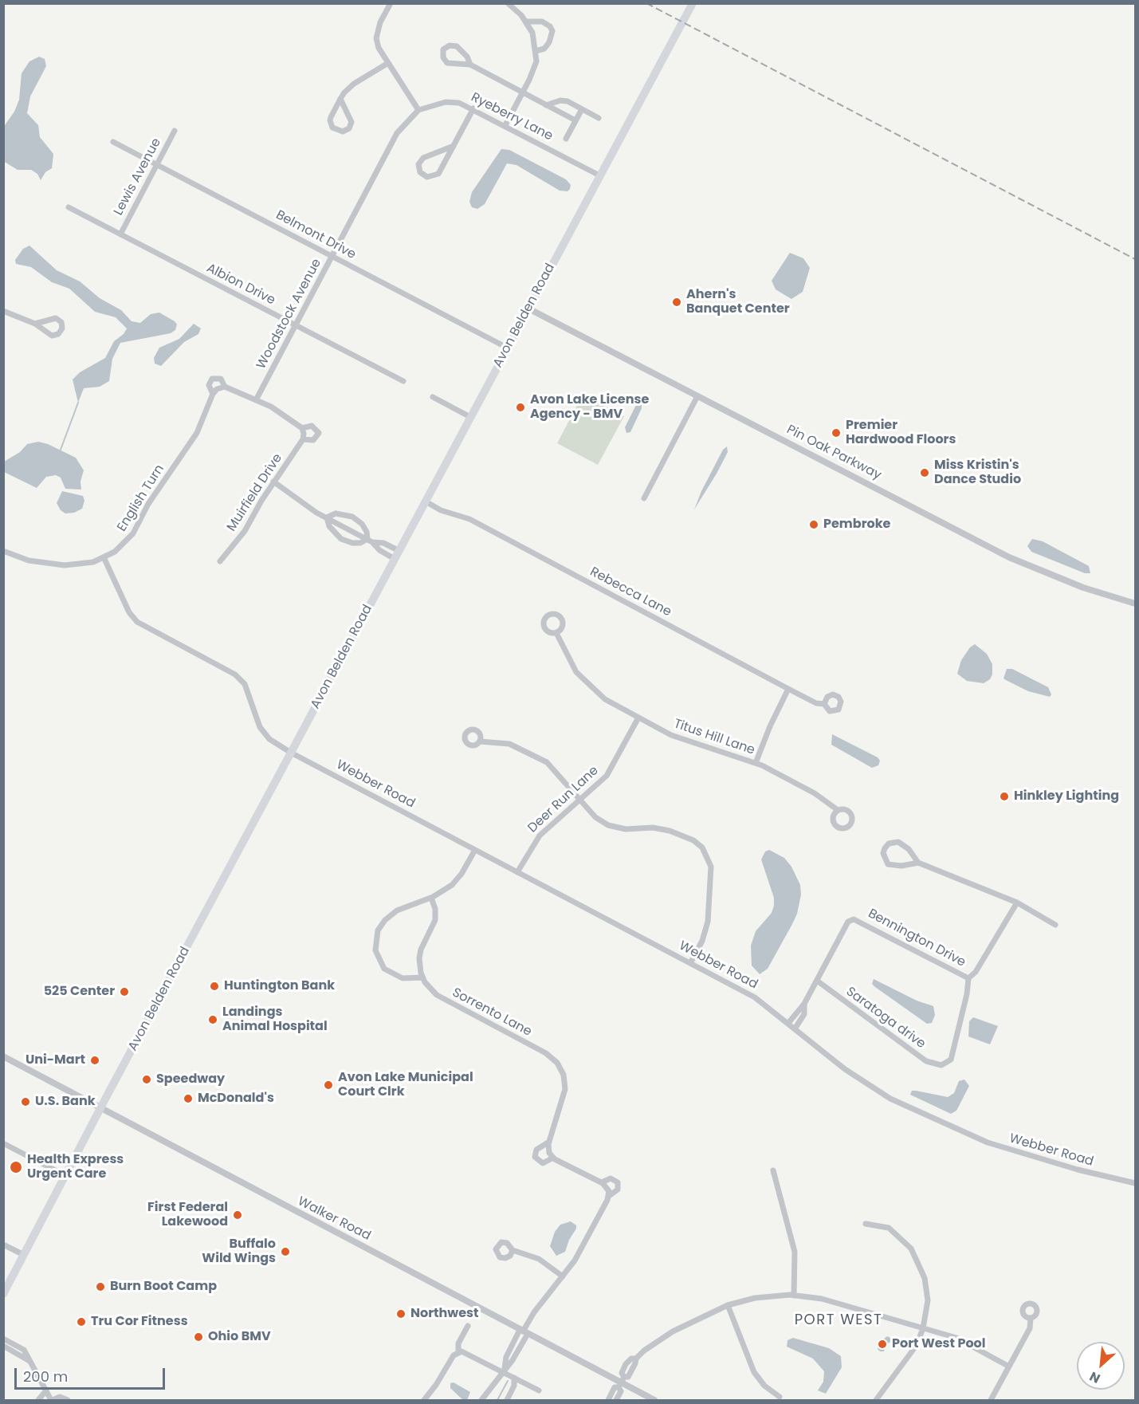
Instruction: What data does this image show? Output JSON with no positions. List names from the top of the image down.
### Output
{
  "streets": {
    "main road": ["Avon Belden Road"],
    "street": [
      "Ryeberry Lane",
      "Lewis Avenue",
      "Belmont Drive",
      "Albion Drive",
      "Woodstock Avenue",
      "Pin Oak Parkway",
      "Muirfield Drive",
      "English Turn",
      "Rebecca Lane",
      "Titus Hill Lane",
      "Webber Road",
      "Deer Run Lane",
      "Bennington Drive",
      "Sorrento Lane",
      "Saratoga drive",
      "Walker Road"
    ]
  },
  "crossings": [
    ["Ryeberry Lane", "Woodstock Avenue"],
    ["Ryeberry Lane", "Avon Belden Road"],
    ["Lewis Avenue", "Belmont Drive"],
    ["Lewis Avenue", "Albion Drive"],
    ["Belmont Drive", "Woodstock Avenue"],
    ["Belmont Drive", "Avon Belden Road"],
    ["Albion Drive", "Woodstock Avenue"],
    ["Woodstock Avenue", "Muirfield Drive"],
    ["Avon Belden Road", "Pin Oak Parkway"],
    ["Avon Belden Road", "Rebecca Lane"],
    ["Avon Belden Road", "Webber Road"],
    ["Avon Belden Road", "Walker Road"],
    ["English Turn", "Webber Road"],
    ["Titus Hill Lane", "Deer Run Lane"],
    ["Webber Road", "Deer Run Lane"],
    ["Bennington Drive", "Saratoga drive"],
    ["Sorrento Lane", "Walker Road"]
  ],
  "districts": ["PORT WEST"],
  "places": [
    "Ahern's Banquet Center",
    "Avon Lake License Agency - BMV",
    "Premier Hardwood Floors",
    "Miss Kristin's Dance Studio",
    "Pembroke",
    "Hinkley Lighting",
    "Huntington Bank",
    "525 Center",
    "Landings Animal Hospital",
    "Uni-Mart",
    "Speedway",
    "Avon Lake Municipal Court Clrk",
    "McDonald's",
    "U.S. Bank",
    "Health Express Urgent Care",
    "First Federal Lakewood",
    "Buffalo Wild Wings",
    "Burn Boot Camp",
    "Northwest",
    "Tru Cor Fitness",
    "Ohio BMV",
    "Port West Pool"
  ],
  "scale_bar": "200 m",
  "north": "bottom left"
}
